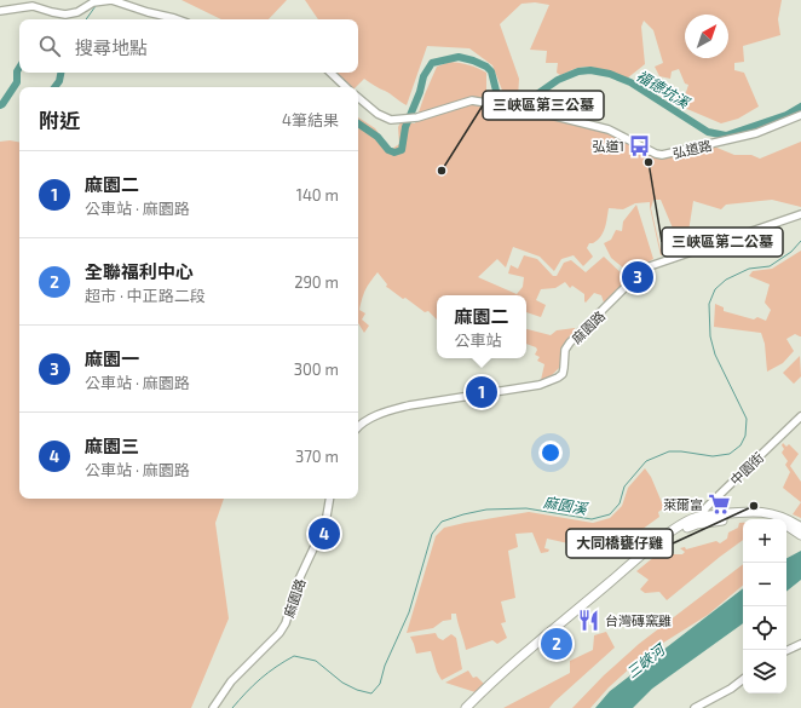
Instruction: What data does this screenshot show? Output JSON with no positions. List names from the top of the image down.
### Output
{
  "streets": {
    "street": ["弘道路", "麻園路", "中園街"]
  },
  "water": ["福德坑溪", "麻園溪", "三峽河"],
  "places": {
    "bus stop": ["弘道1"],
    "other": ["三峽區第二公墓", "三峽區第三公墓", "大同橋甕仔雞"],
    "supermarket": ["萊爾富"],
    "restaurant": ["台灣磚窯雞"]
  },
  "north": "top right",
  "page": {
    "search": "搜尋地點",
    "heading": ["附近", "4筆結果"],
    "list": [
      {
        "mark": "1",
        "name": "麻園二",
        "note": "公車站 · 麻園路",
        "value": "140 m"
      },
      {
        "mark": "2",
        "name": "全聯福利中心",
        "note": "超市 · 中正路二段",
        "value": "290 m"
      },
      {
        "mark": "3",
        "name": "麻園一",
        "note": "公車站 · 麻園路",
        "value": "300 m"
      },
      {
        "mark": "4",
        "name": "麻園三",
        "note": "公車站 · 麻園路",
        "value": "370 m"
      }
    ],
    "pins": [
      "3",
      "1",
      "4",
      "2"
    ],
    "popup": ["麻園二", "公車站"],
    "map_buttons": ["+", "−"]
  }
}
